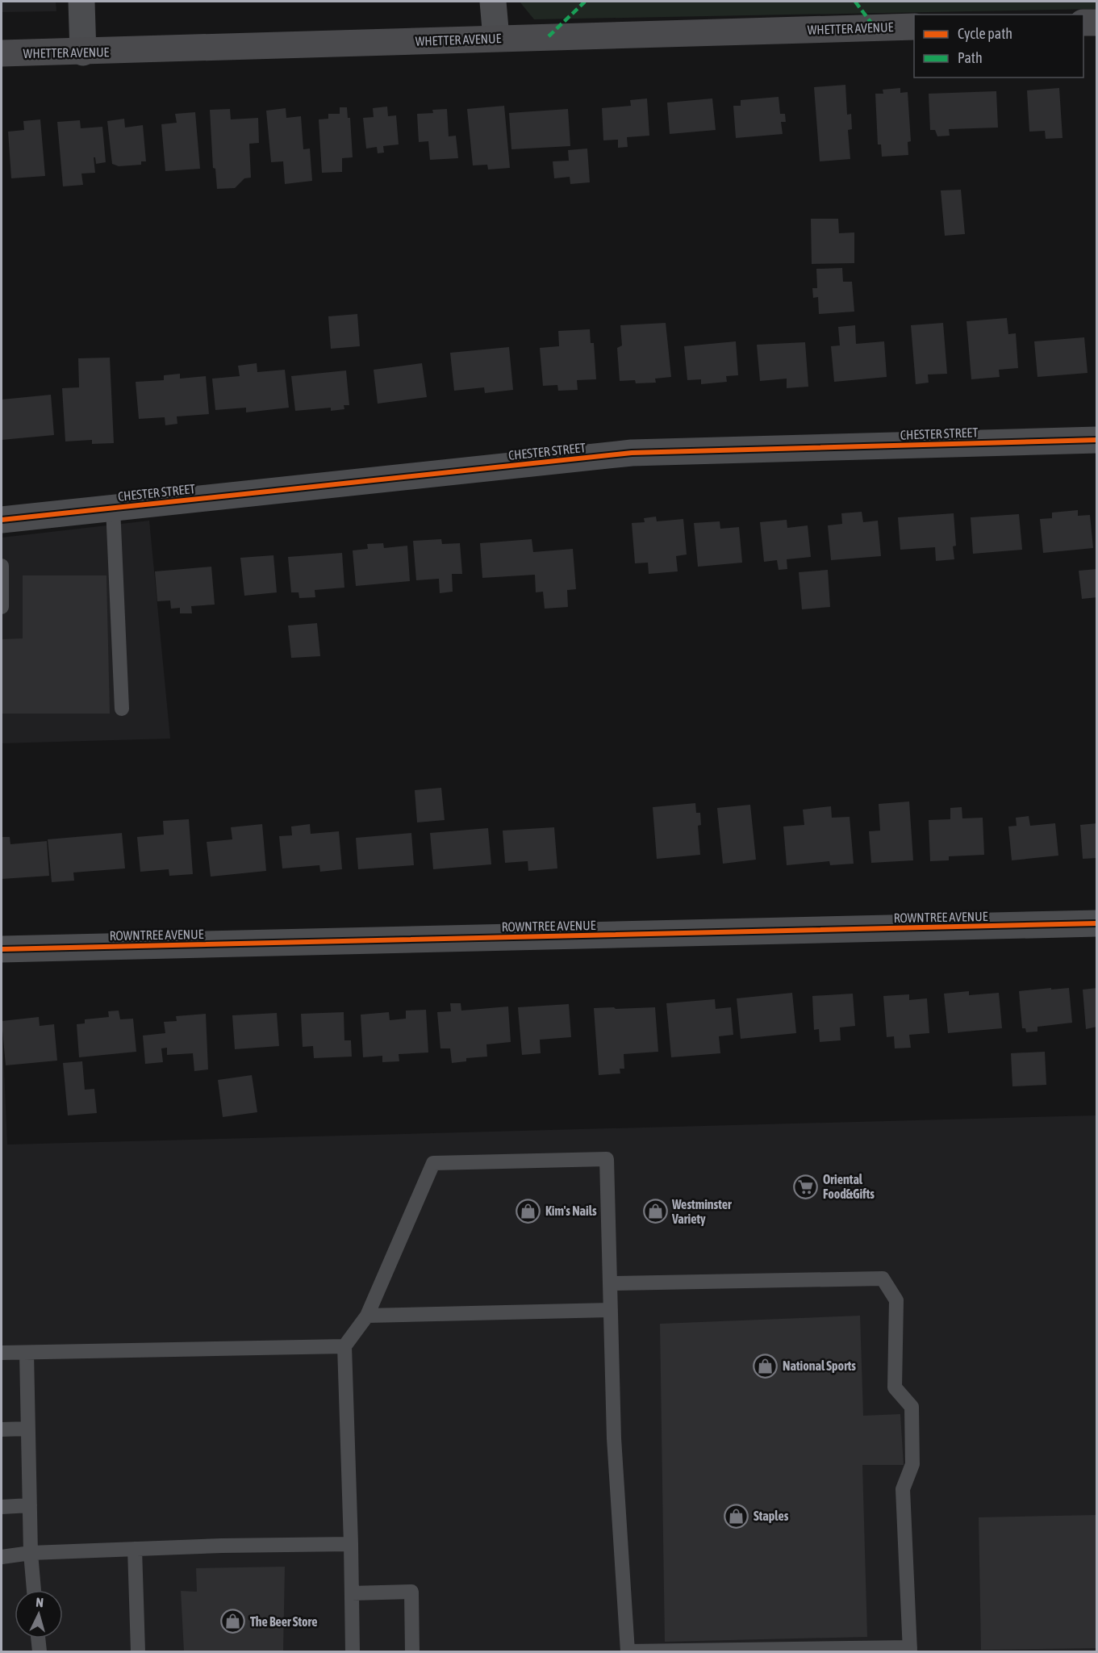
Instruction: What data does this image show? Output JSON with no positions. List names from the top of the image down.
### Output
{
  "streets": {
    "street": ["WHETTER AVENUE", "CHESTER STREET", "ROWNTREE AVENUE"]
  },
  "places": {
    "supermarket": ["Oriental Food&Gifts"],
    "shop": [
      "Kim's Nails",
      "Westminster Variety",
      "National Sports",
      "Staples",
      "The Beer Store"
    ]
  },
  "legend": ["Cycle path", "Path"],
  "north": "top"
}
